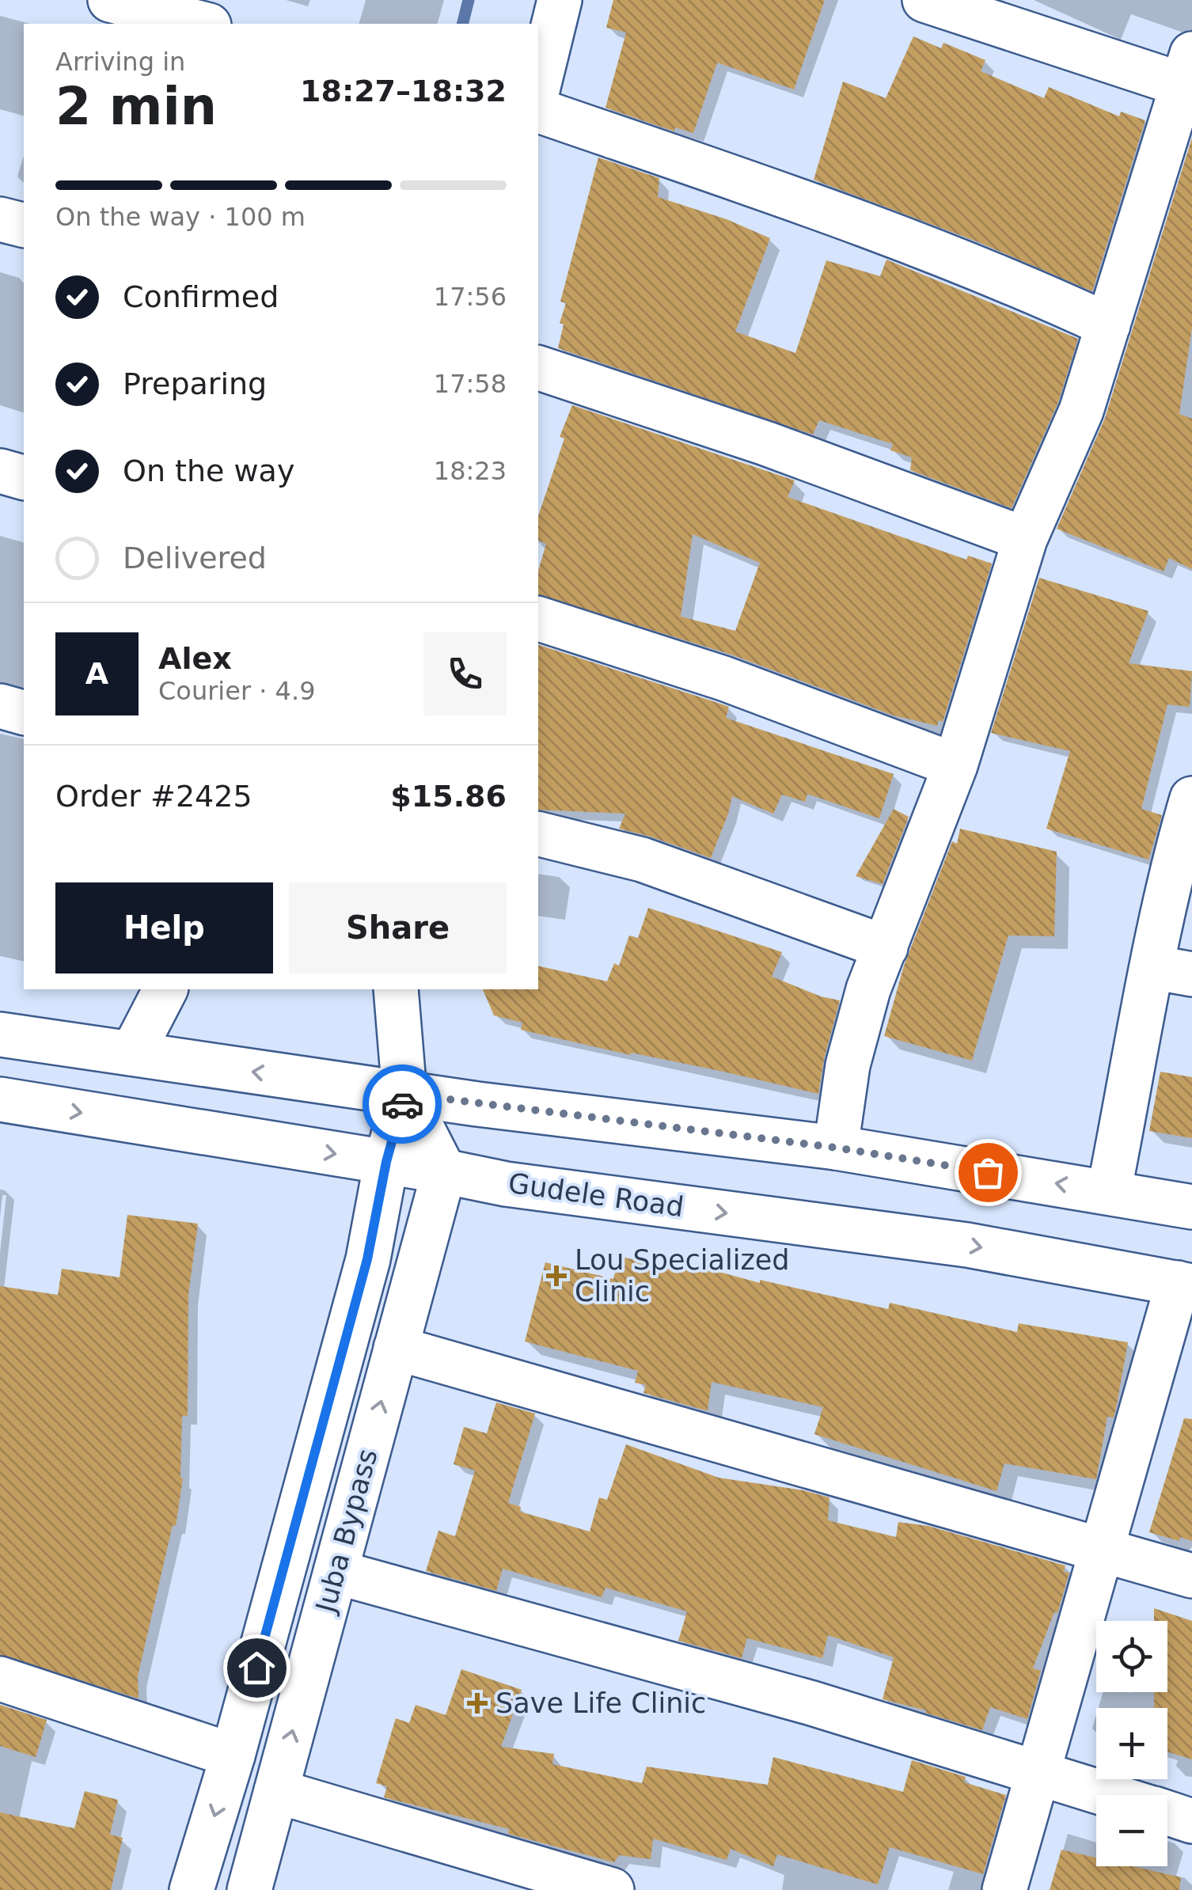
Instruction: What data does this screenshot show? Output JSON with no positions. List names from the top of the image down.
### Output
{
  "streets": {
    "main road": ["Gudele Road", "Juba Bypass"]
  },
  "crossings": [
    ["Gudele Road", "Juba Bypass"]
  ],
  "places": {
    "health": ["Lou Specialized Clinic", "Save Life Clinic"]
  },
  "page": {
    "heading": ["2 min", "Arriving in", "18:27–18:32"],
    "panel": [
      "Alex",
      "Courier · 4.9",
      "Order #2425",
      "$15.86"
    ],
    "bar": "On the way · 100 m",
    "list": [
      ["Confirmed", "17:56"],
      ["Preparing", "17:58"],
      ["On the way", "18:23"],
      "Delivered"
    ],
    "round": "A",
    "buttons": ["Help", "Share"],
    "map_buttons": ["+", "−"]
  }
}
